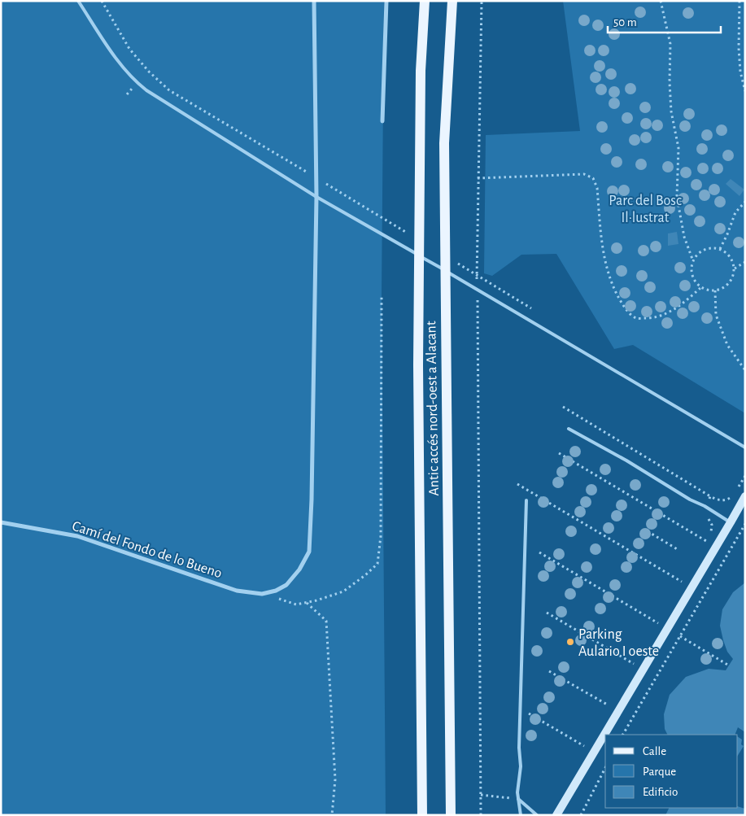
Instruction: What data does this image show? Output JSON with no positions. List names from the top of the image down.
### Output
{
  "streets": {
    "main road": ["Antic accés nord-oest a Alacant"],
    "street": ["Camí del Fondo de lo Bueno"]
  },
  "parks": ["Parc del Bosc Il·lustrat"],
  "places": ["Parking Aulario I oeste"],
  "legend": ["Calle", "Parque", "Edificio"],
  "scale_bar": "50 m"
}
